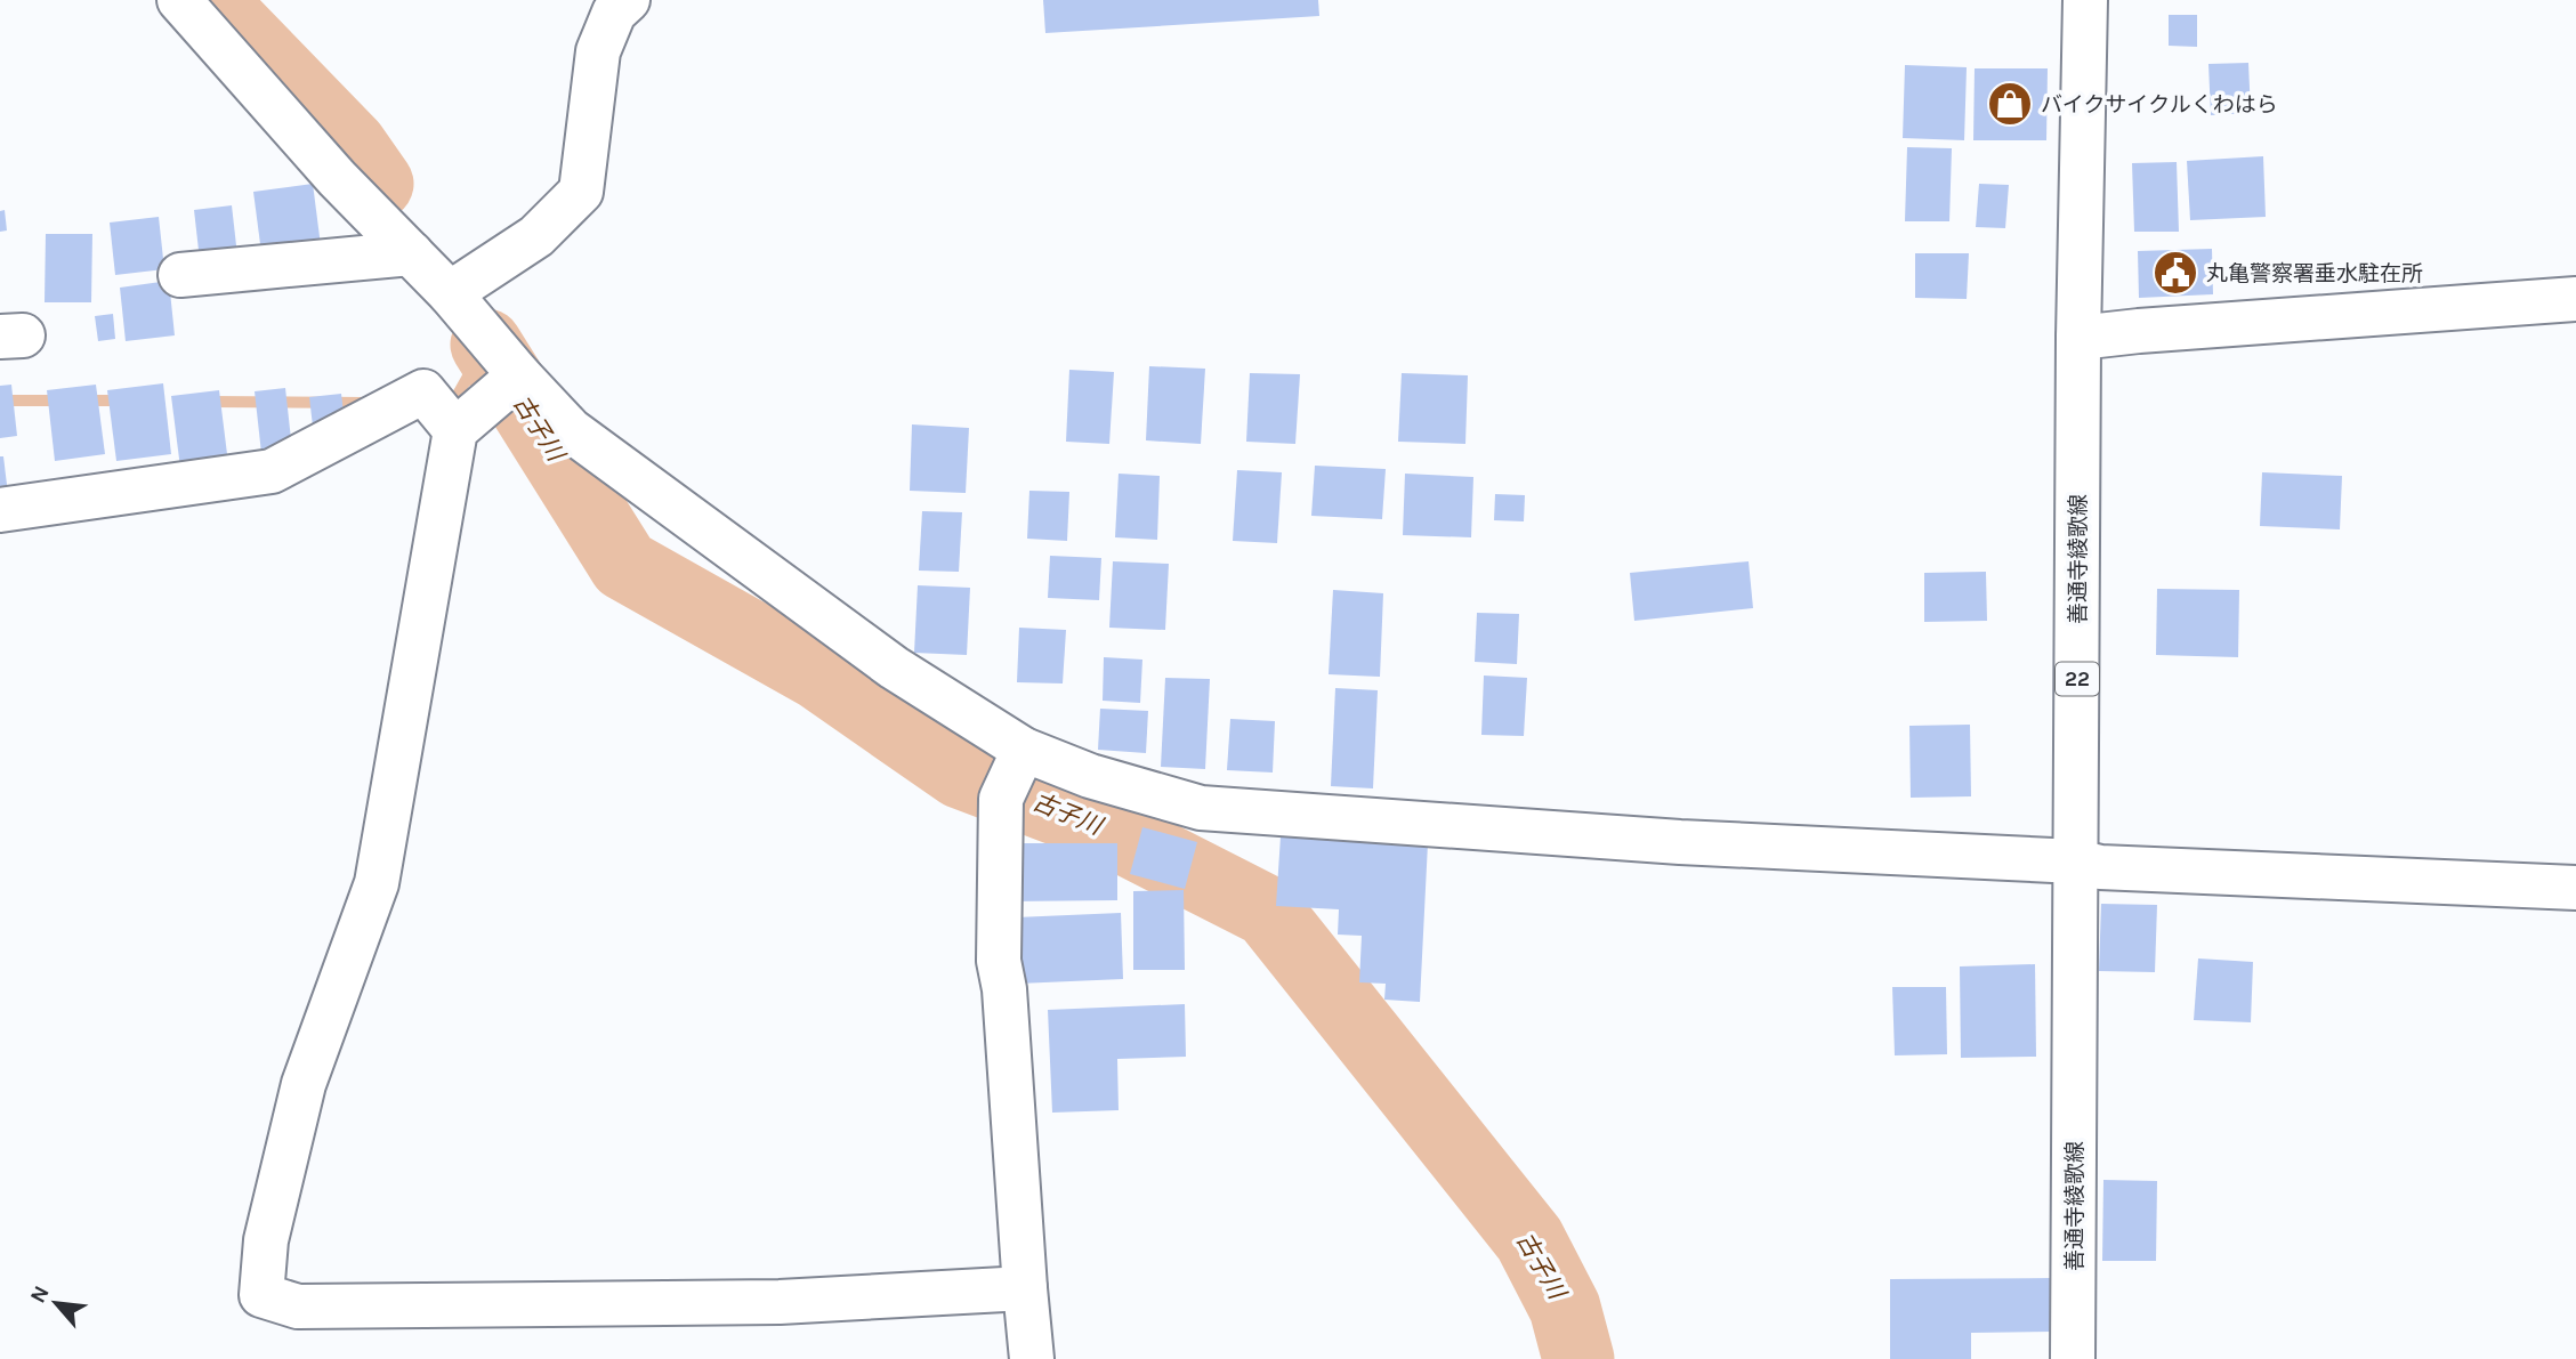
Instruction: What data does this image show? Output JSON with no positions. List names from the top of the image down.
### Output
{
  "streets": {
    "street": ["善通寺綾歌線", "22"]
  },
  "water": ["古子川"],
  "places": {
    "shop": ["バイクサイクルくわはら"],
    "public building": ["丸亀警察署垂水駐在所"]
  },
  "north": "top left"
}
